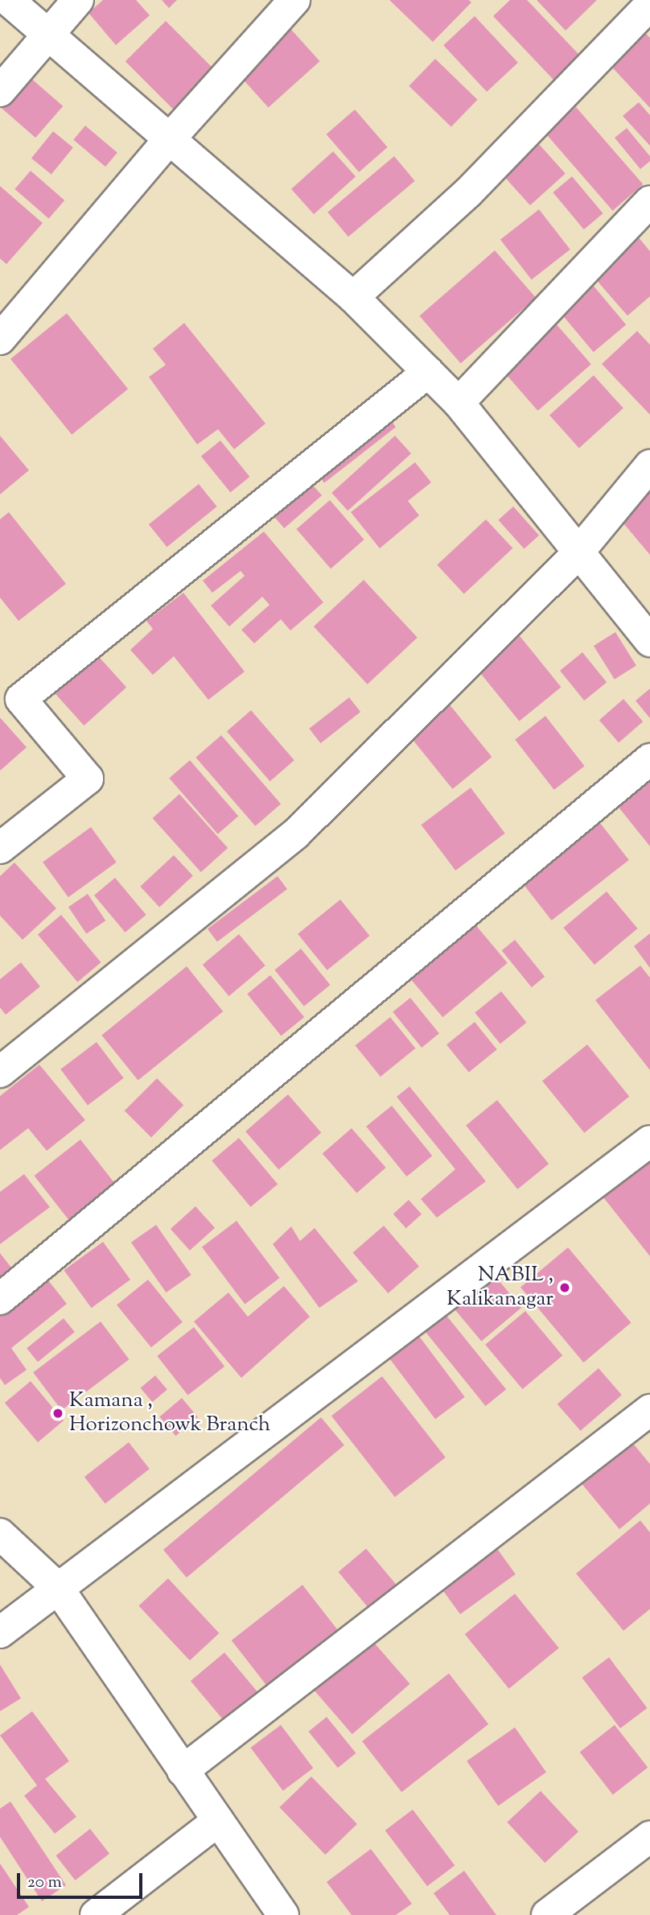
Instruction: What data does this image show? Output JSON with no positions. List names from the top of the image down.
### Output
{
  "places": ["NABIL , Kalikanagar", "Kamana , Horizonchowk Branch"],
  "scale_bar": "20 m"
}
